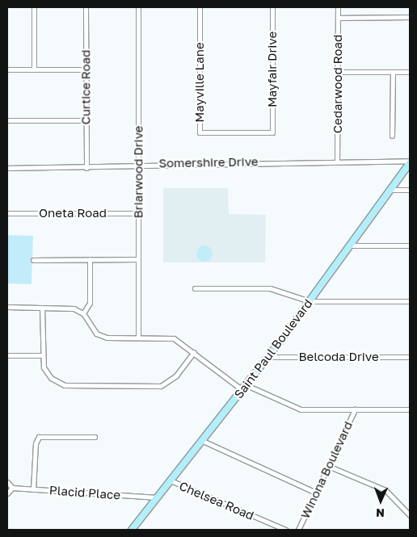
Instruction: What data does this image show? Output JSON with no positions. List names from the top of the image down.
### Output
{
  "streets": {
    "main road": ["Saint Paul Boulevard"],
    "street": [
      "Mayfair Drive",
      "Mayville Lane",
      "Cedarwood Road",
      "Curtice Road",
      "Somershire Drive",
      "Briarwood Drive",
      "Oneta Road",
      "Belcoda Drive",
      "Winona Boulevard",
      "Placid Place",
      "Chelsea Road"
    ]
  },
  "crossings": [
    ["Mayfair Drive", "Mayville Lane"],
    ["Cedarwood Road", "Somershire Drive"],
    ["Curtice Road", "Somershire Drive"],
    ["Somershire Drive", "Briarwood Drive"],
    ["Somershire Drive", "Saint Paul Boulevard"],
    ["Briarwood Drive", "Oneta Road"],
    ["Saint Paul Boulevard", "Belcoda Drive"],
    ["Saint Paul Boulevard", "Placid Place"],
    ["Saint Paul Boulevard", "Chelsea Road"]
  ],
  "north": "bottom"
}
